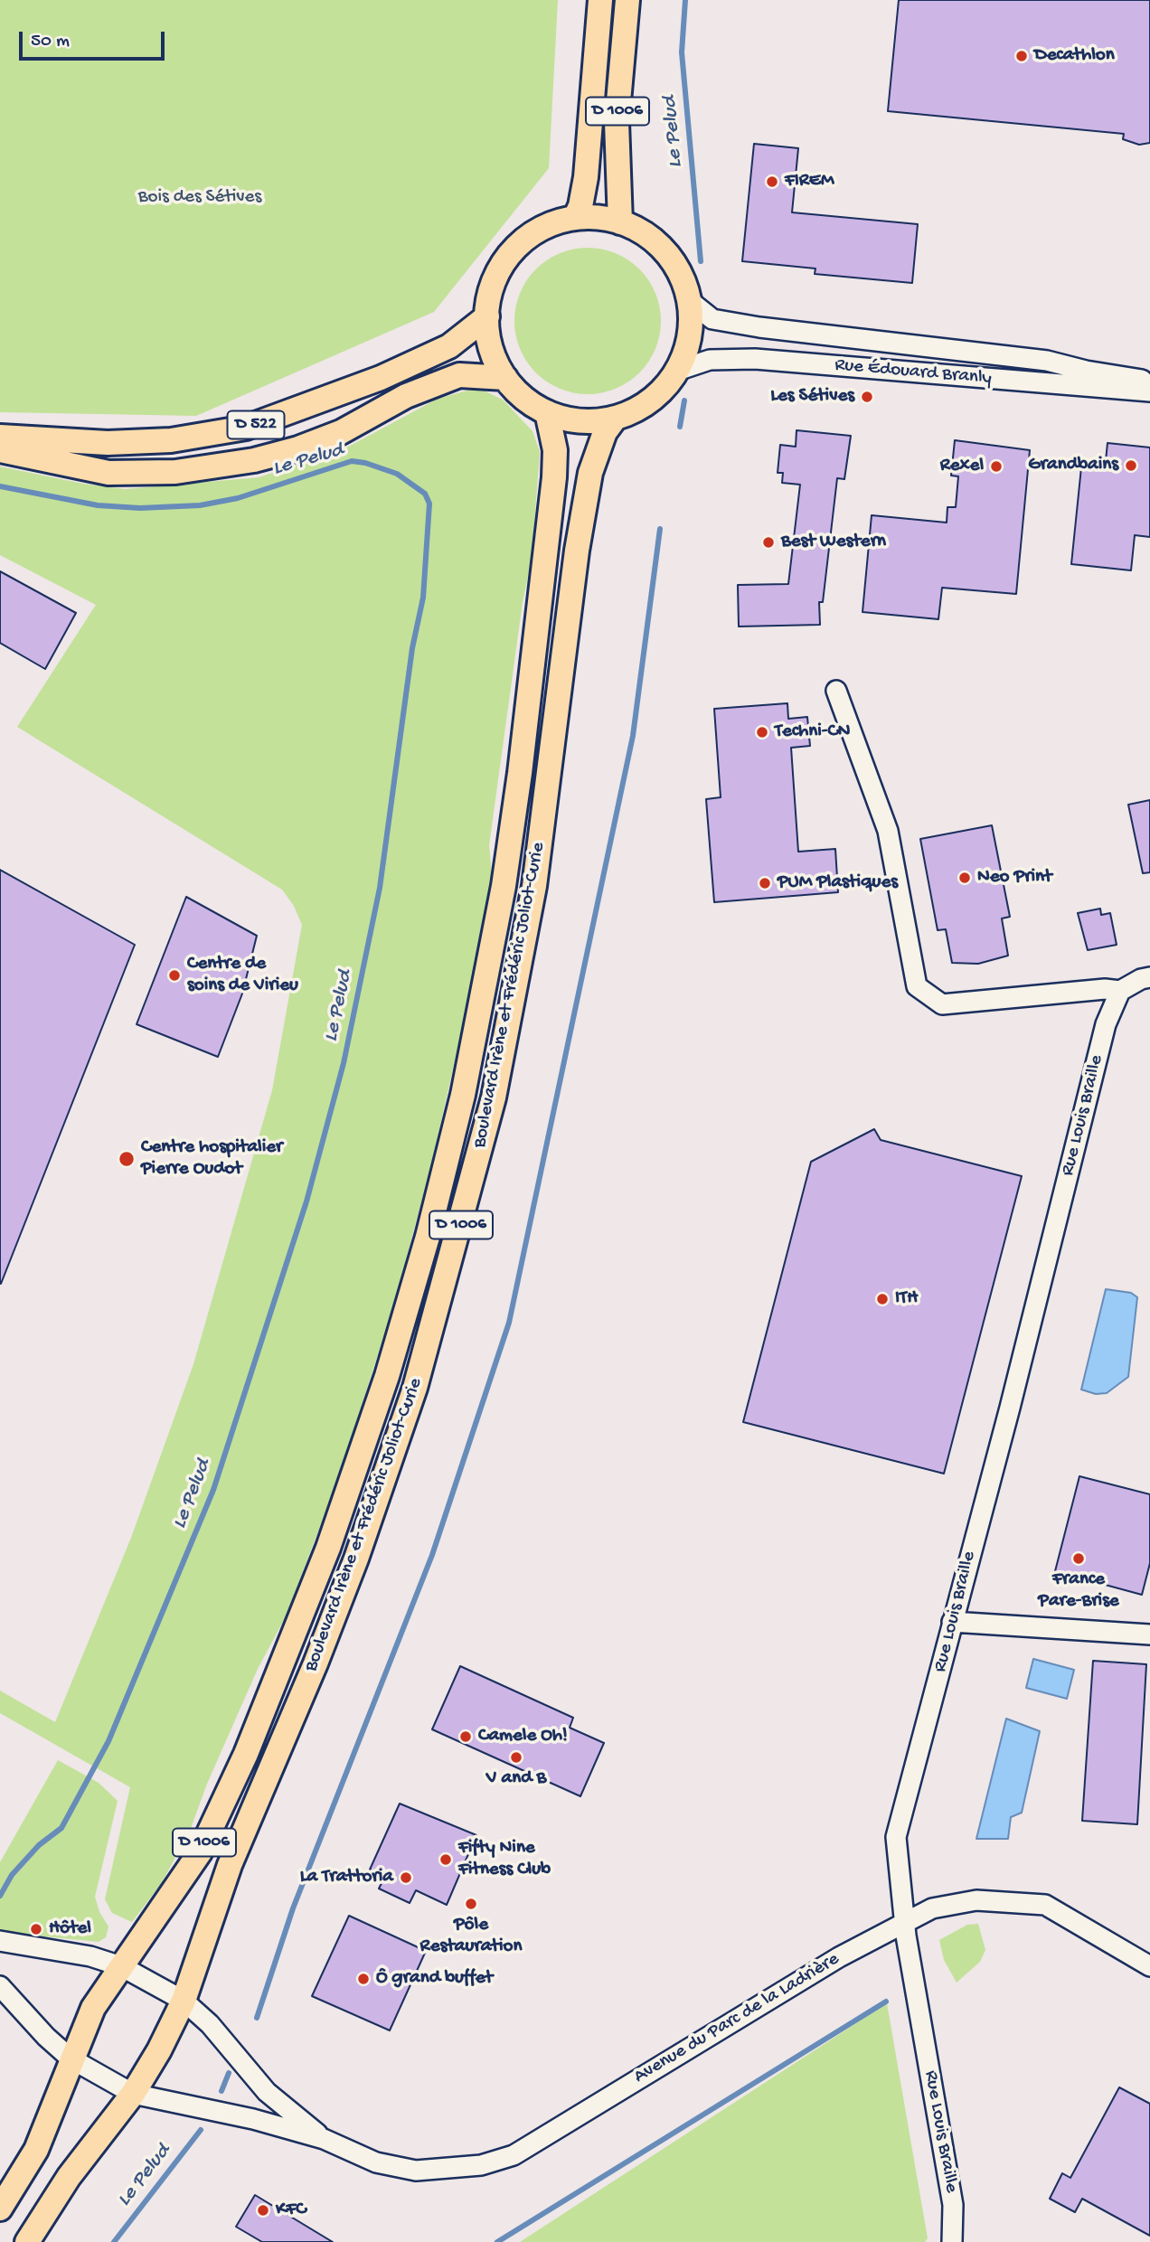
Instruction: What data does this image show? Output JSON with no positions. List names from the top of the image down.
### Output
{
  "streets": {
    "main road": ["D 1006", "D 522", "Boulevard Irène et Frédéric Joliot-Curie"],
    "street": ["Rue Édouard Branly", "Rue Louis Braille", "Avenue du Parc de la Ladrière"]
  },
  "crossings": [
    ["D 1006", "Rue Édouard Branly"],
    ["D 1006", "D 522"],
    ["D 1006", "Boulevard Irène et Frédéric Joliot-Curie"],
    ["Rue Édouard Branly", "D 522"],
    ["Rue Édouard Branly", "Boulevard Irène et Frédéric Joliot-Curie"],
    ["D 522", "Boulevard Irène et Frédéric Joliot-Curie"],
    ["Boulevard Irène et Frédéric Joliot-Curie", "Avenue du Parc de la Ladrière"],
    ["Rue Louis Braille", "Avenue du Parc de la Ladrière"]
  ],
  "water": ["Le Pelud"],
  "parks": ["Bois des Sétives"],
  "places": [
    "Decathlon",
    "FIREM",
    "Les Sétives",
    "Grandbains",
    "Rexel",
    "Best Western",
    "Techni-CN",
    "Neo Print",
    "PUM Plastiques",
    "Centre de soins de Virieu",
    "Centre hospitalier Pierre Oudot",
    "ITH",
    "France Pare-Brise",
    "Camele Oh!",
    "V and B",
    "Fifty Nine Fitness Club",
    "La Trattoria",
    "Pôle Restauration",
    "Hôtel",
    "Ô grand buffet",
    "KFC"
  ],
  "scale_bar": "50 m"
}
